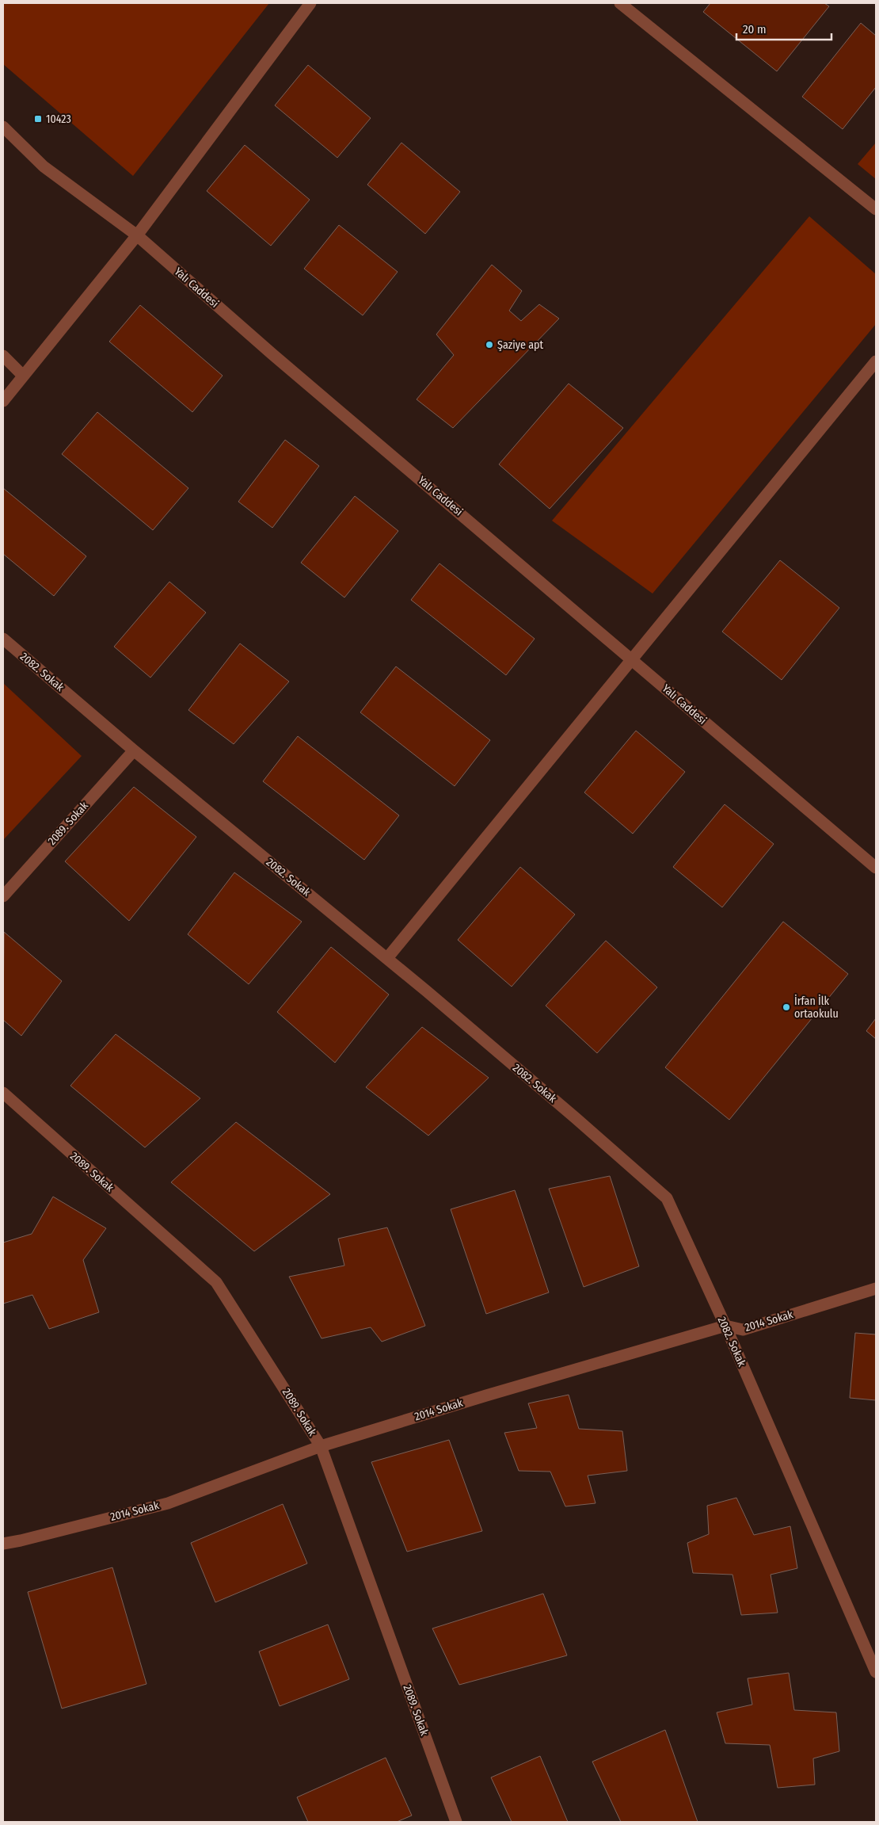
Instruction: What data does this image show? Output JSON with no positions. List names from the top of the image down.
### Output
{
  "streets": {
    "street": [
      "Yalı Caddesi",
      "2082. Sokak",
      "2089. Sokak",
      "2014 Sokak"
    ]
  },
  "crossings": [
    ["2082. Sokak", "2089. Sokak"],
    ["2082. Sokak", "2014 Sokak"],
    ["2089. Sokak", "2014 Sokak"]
  ],
  "places": {
    "transit": ["10423"],
    "other": ["Şaziye apt", "İrfan İlk ortaokulu"]
  },
  "scale_bar": "20 m"
}
